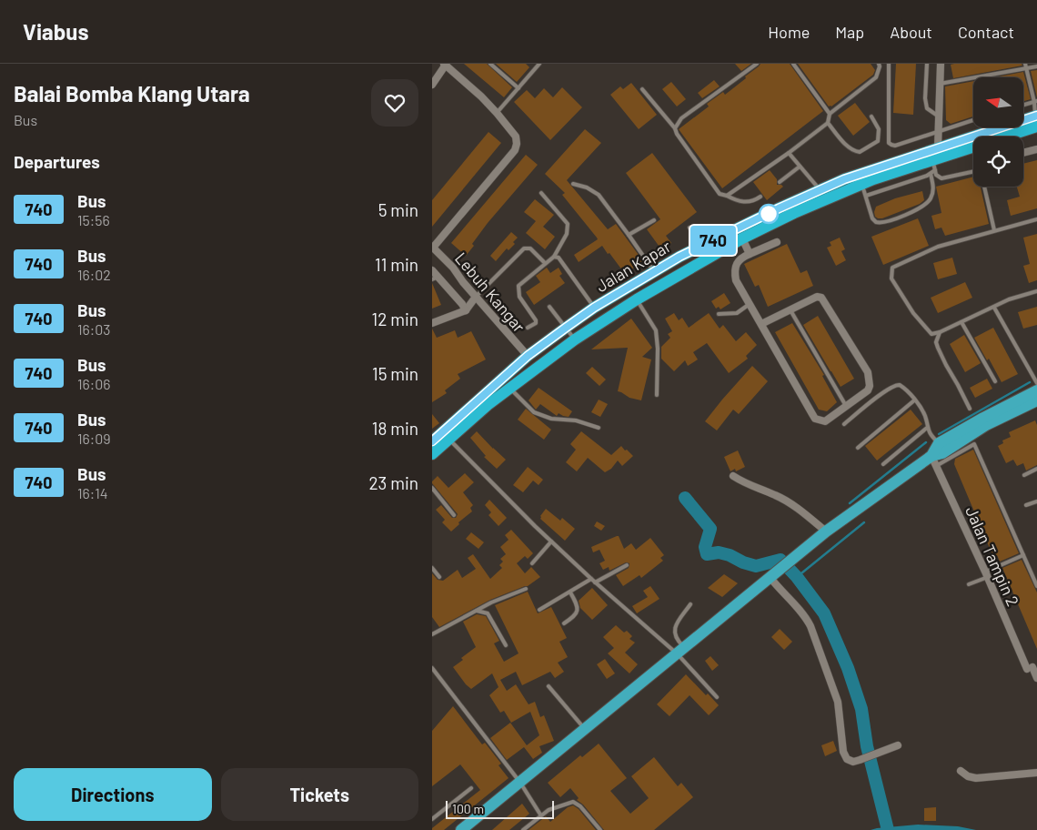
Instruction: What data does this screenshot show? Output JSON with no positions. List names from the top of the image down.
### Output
{
  "streets": {
    "highway": ["Jalan Kapar"],
    "street": ["Lebuh Kangar", "Jalan Tampin 2"]
  },
  "crossings": [
    ["Jalan Kapar", "Lebuh Kangar"]
  ],
  "lines": ["bus line 740"],
  "scale_bar": "100 m",
  "north": "left",
  "page": {
    "header": "Viabus",
    "nav": [
      "Home",
      "Map",
      "About",
      "Contact"
    ],
    "heading": [
      ["Balai Bomba Klang Utara", "Bus"],
      "Departures"
    ],
    "on_map": "740",
    "list": [
      {
        "mark": "740",
        "name": "Bus",
        "note": "15:56",
        "value": "5 min"
      },
      {
        "mark": "740",
        "name": "Bus",
        "note": "16:02",
        "value": "11 min"
      },
      {
        "mark": "740",
        "name": "Bus",
        "note": "16:03",
        "value": "12 min"
      },
      {
        "mark": "740",
        "name": "Bus",
        "note": "16:06",
        "value": "15 min"
      },
      {
        "mark": "740",
        "name": "Bus",
        "note": "16:09",
        "value": "18 min"
      },
      {
        "mark": "740",
        "name": "Bus",
        "note": "16:14",
        "value": "23 min"
      }
    ],
    "buttons": ["Directions", "Tickets"],
    "scale": "100 m"
  }
}
